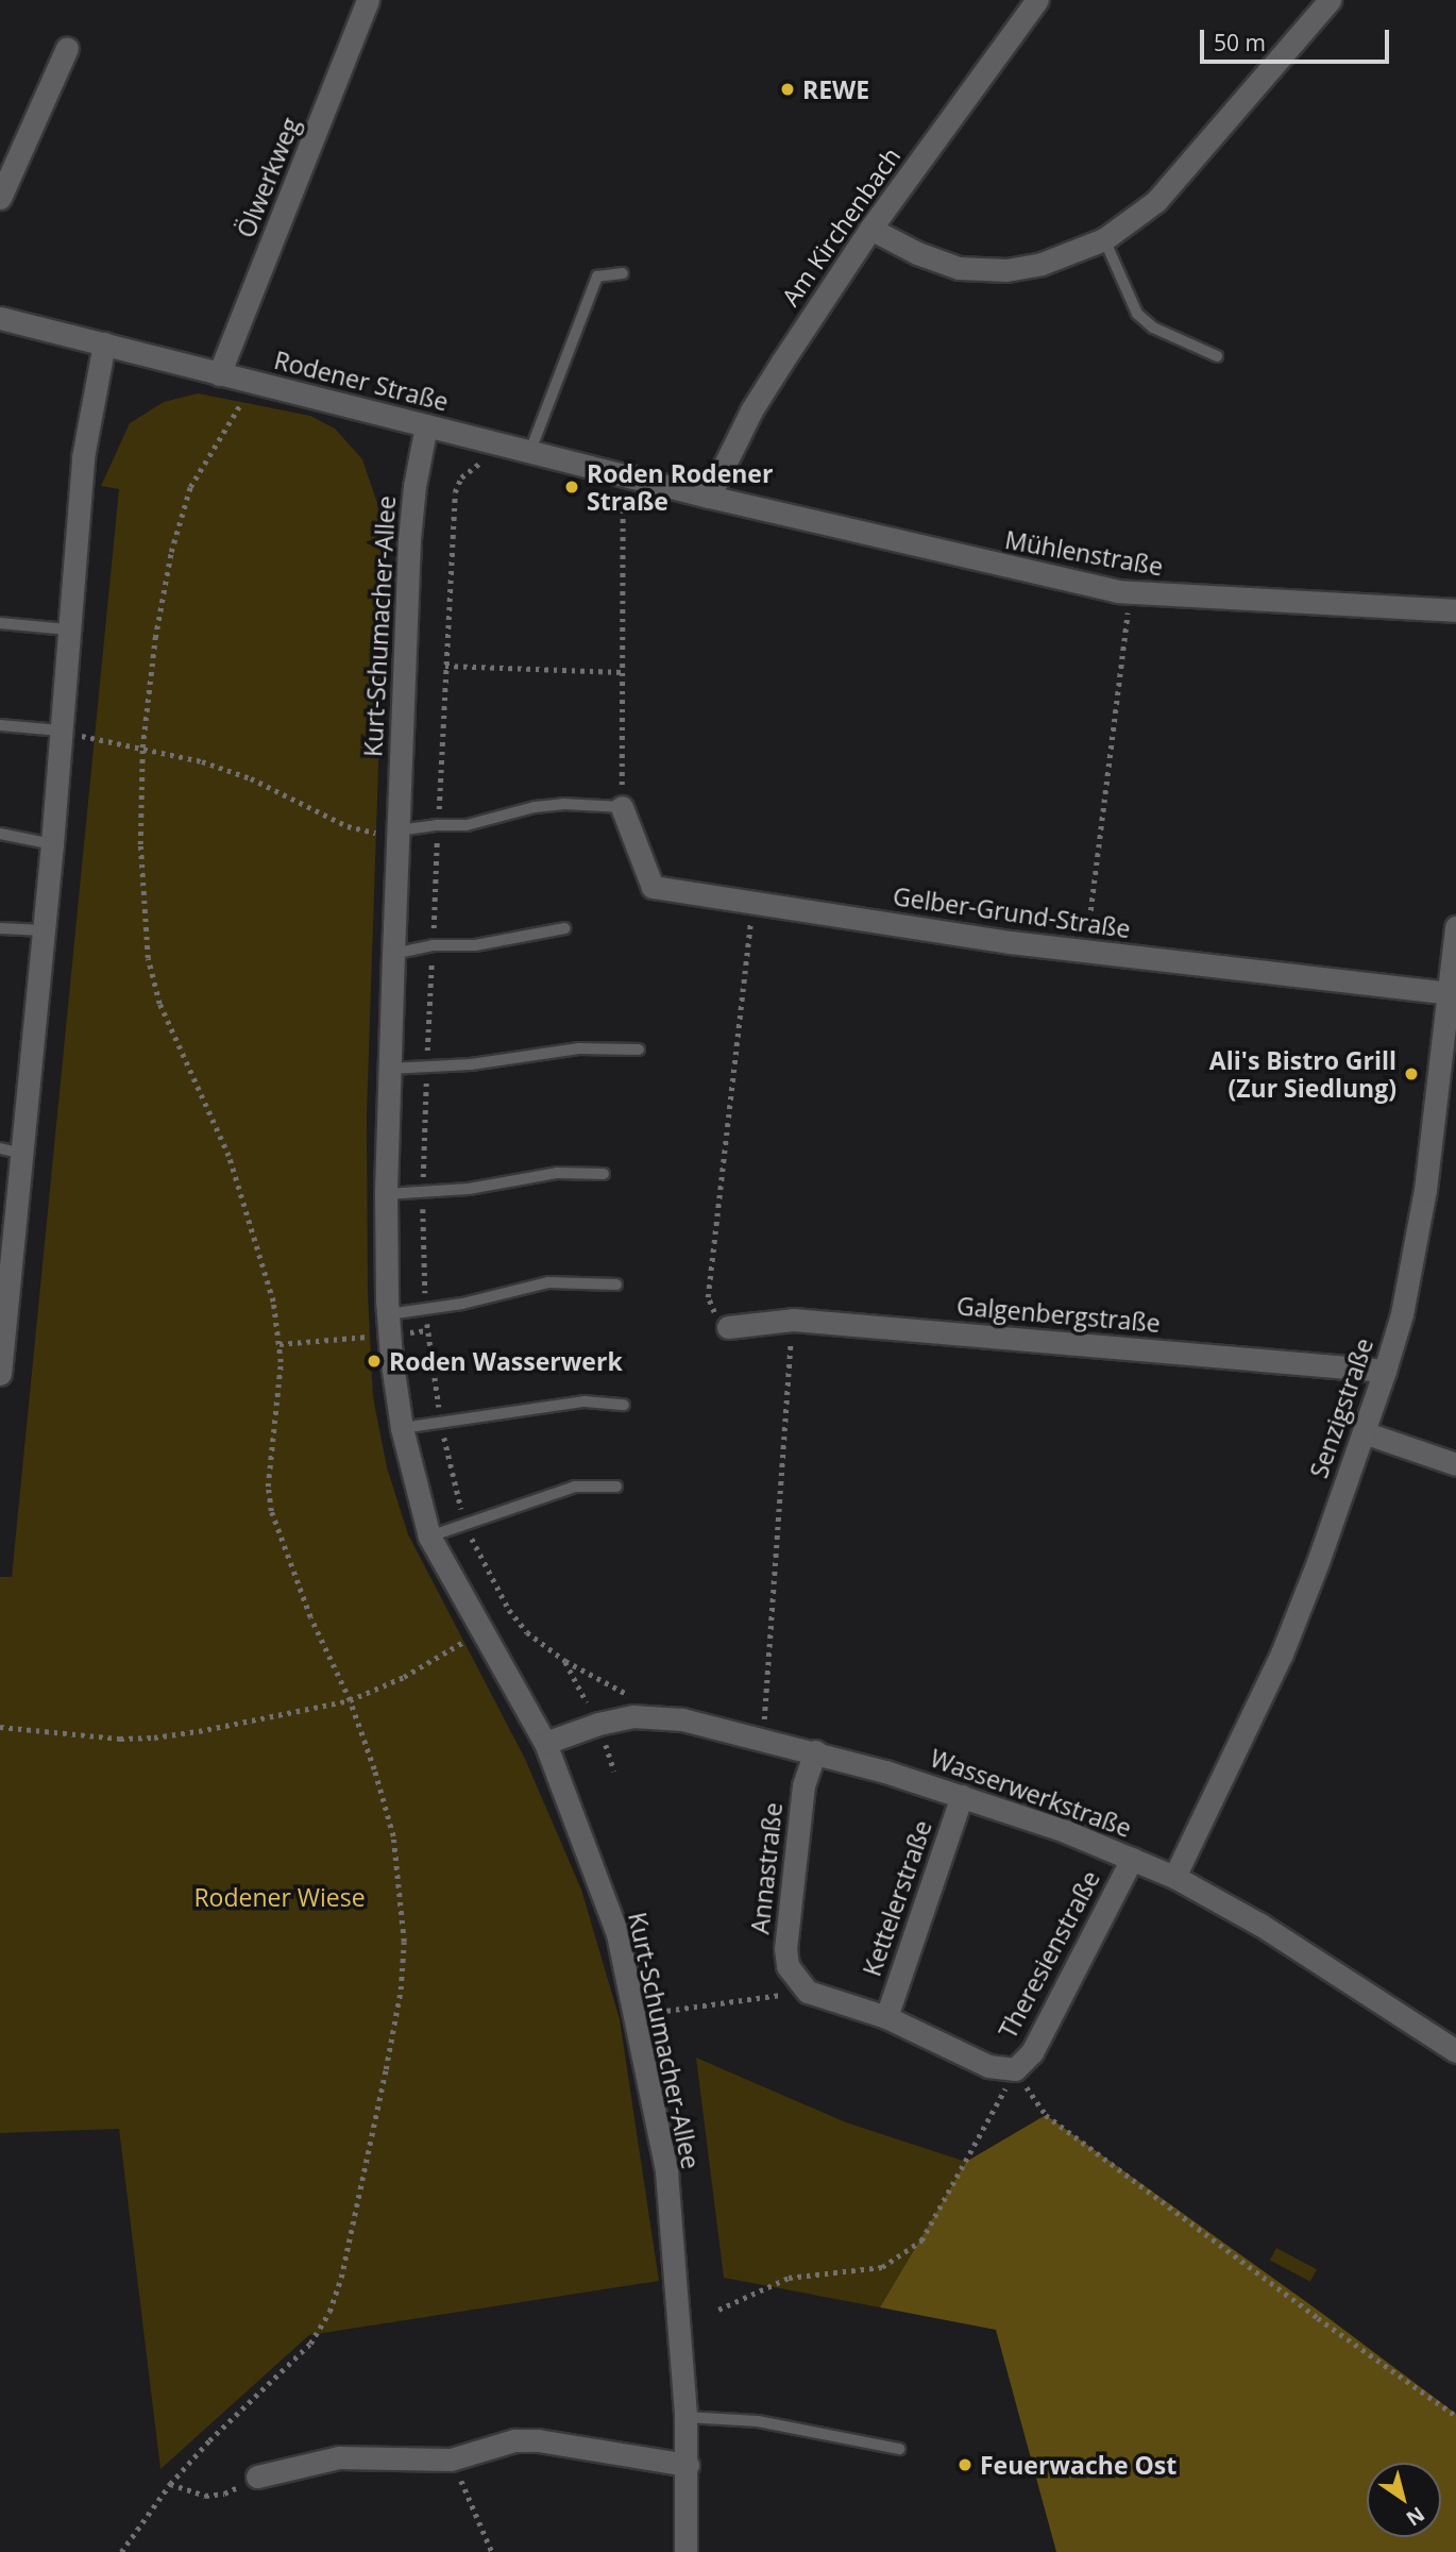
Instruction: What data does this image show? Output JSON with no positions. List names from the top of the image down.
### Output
{
  "streets": {
    "street": [
      "Ölwerkweg",
      "Am Kirchenbach",
      "Rodener Straße",
      "Mühlenstraße",
      "Kurt-Schumacher-Allee",
      "Gelber-Grund-Straße",
      "Galgenbergstraße",
      "Senzigstraße",
      "Wasserwerkstraße",
      "Annastraße",
      "Kettelerstraße",
      "Theresienstraße"
    ]
  },
  "crossings": [
    ["Ölwerkweg", "Rodener Straße"],
    ["Am Kirchenbach", "Rodener Straße"],
    ["Am Kirchenbach", "Mühlenstraße"],
    ["Rodener Straße", "Mühlenstraße"],
    ["Rodener Straße", "Kurt-Schumacher-Allee"],
    ["Kurt-Schumacher-Allee", "Wasserwerkstraße"],
    ["Gelber-Grund-Straße", "Senzigstraße"],
    ["Galgenbergstraße", "Senzigstraße"],
    ["Senzigstraße", "Wasserwerkstraße"],
    ["Wasserwerkstraße", "Annastraße"],
    ["Wasserwerkstraße", "Kettelerstraße"],
    ["Wasserwerkstraße", "Theresienstraße"],
    ["Kettelerstraße", "Theresienstraße"]
  ],
  "parks": ["Rodener Wiese"],
  "places": [
    "REWE",
    "Roden Rodener Straße",
    "Ali's Bistro Grill (Zur Siedlung)",
    "Roden Wasserwerk",
    "Feuerwache Ost"
  ],
  "scale_bar": "50 m",
  "north": "bottom right"
}
